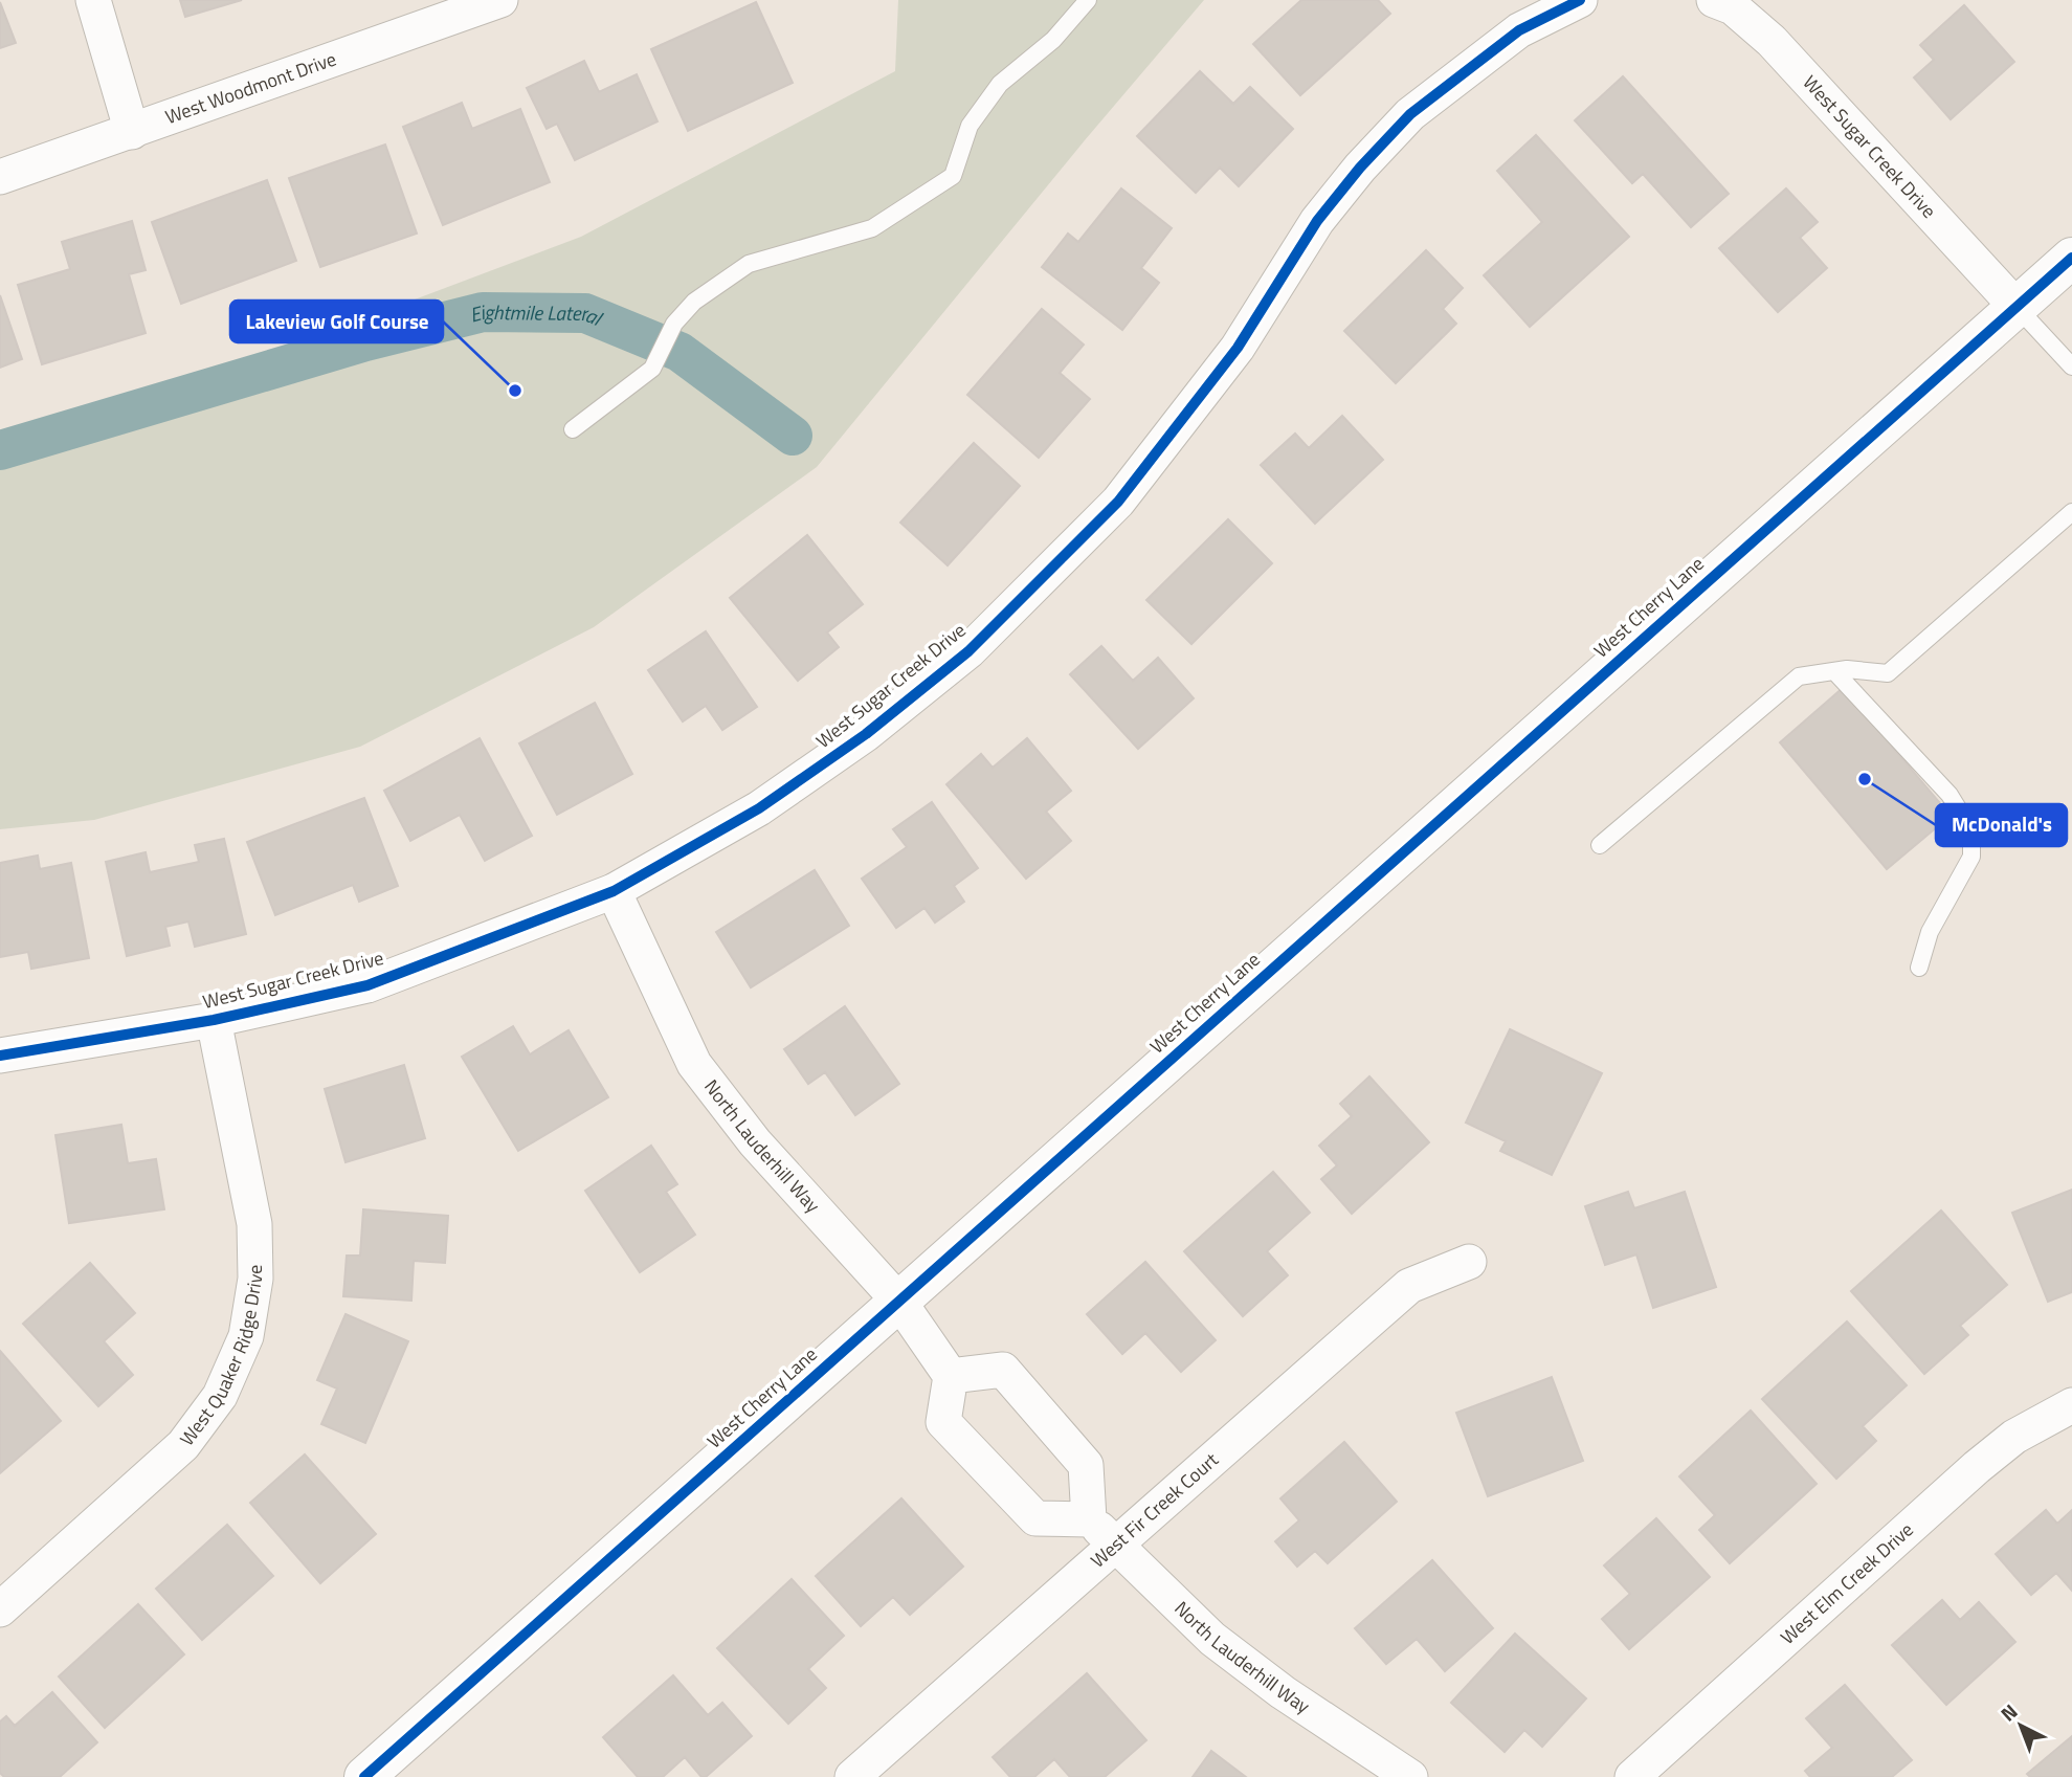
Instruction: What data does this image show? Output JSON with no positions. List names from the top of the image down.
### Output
{
  "streets": {
    "main road": ["West Cherry Lane"],
    "street": [
      "West Woodmont Drive",
      "West Sugar Creek Drive",
      "North Lauderhill Way",
      "West Quaker Ridge Drive",
      "West Fir Creek Court",
      "West Elm Creek Drive"
    ]
  },
  "crossings": [
    ["West Sugar Creek Drive", "West Cherry Lane"],
    ["West Sugar Creek Drive", "North Lauderhill Way"],
    ["West Sugar Creek Drive", "West Quaker Ridge Drive"],
    ["West Cherry Lane", "North Lauderhill Way"],
    ["North Lauderhill Way", "West Fir Creek Court"]
  ],
  "water": ["Eightmile Lateral"],
  "places": ["Lakeview Golf Course", "McDonald's"],
  "north": "top left"
}
